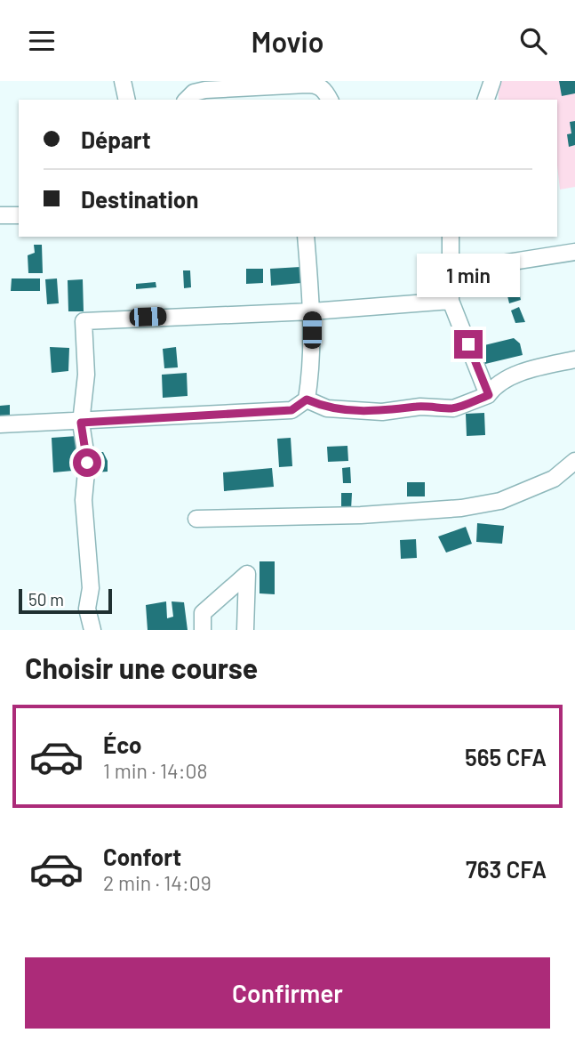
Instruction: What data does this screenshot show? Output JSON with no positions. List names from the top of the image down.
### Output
{
  "scale_bar": "50 m",
  "page": {
    "header": "Movio",
    "banner": ["Départ", "Destination"],
    "bubble": "1 min",
    "scale": "50 m",
    "heading": "Choisir une course",
    "list": [
      {
        "name": "Éco",
        "note": "1 min · 14:08",
        "value": "565 CFA"
      },
      {
        "name": "Confort",
        "note": "2 min · 14:09",
        "value": "763 CFA"
      }
    ],
    "buttons": "Confirmer"
  }
}
